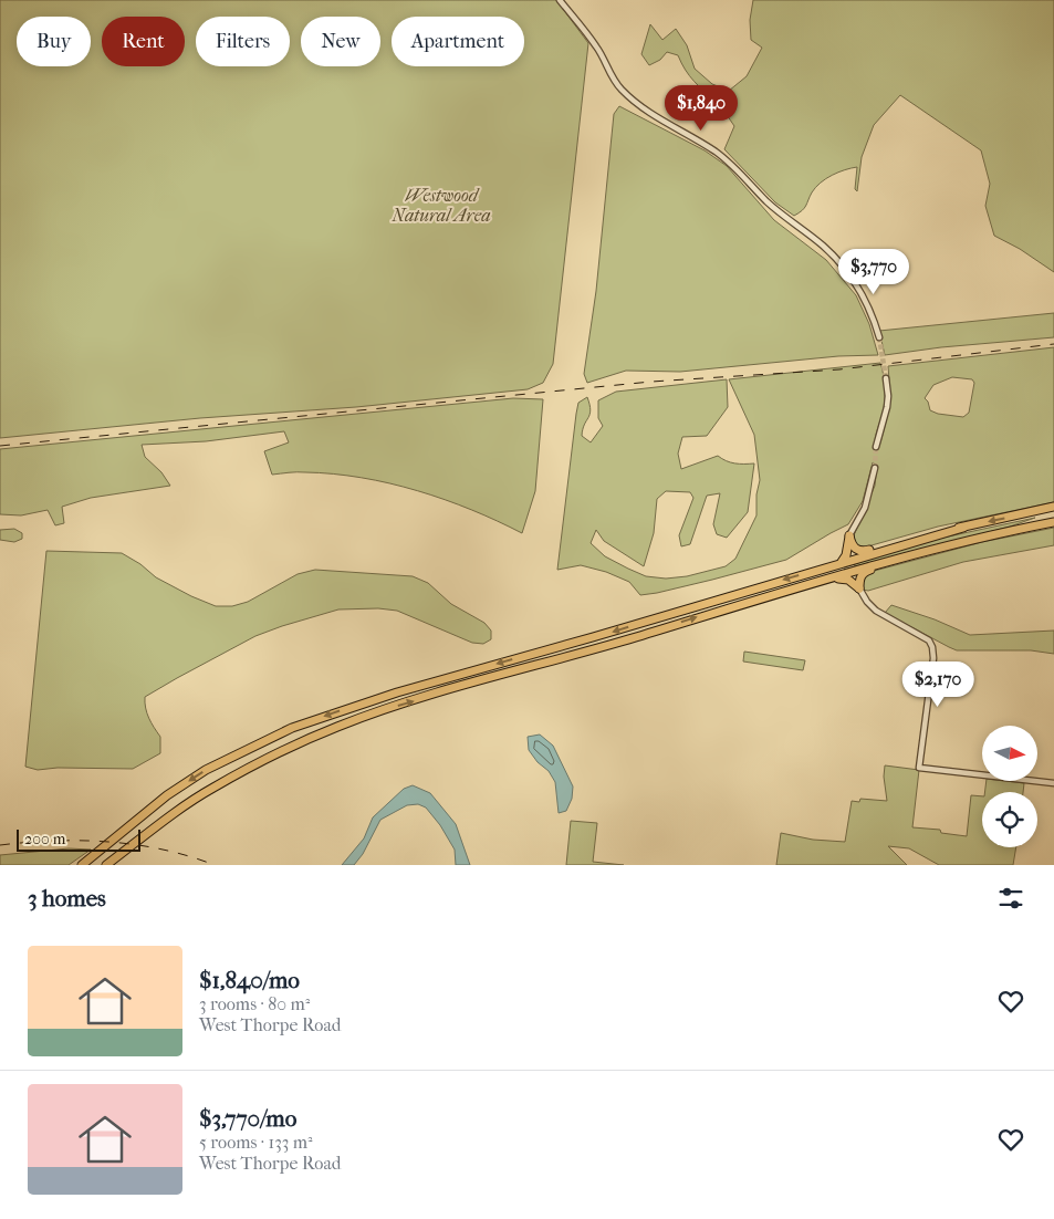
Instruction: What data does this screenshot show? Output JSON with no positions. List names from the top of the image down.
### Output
{
  "parks": ["Westwood Natural Area"],
  "scale_bar": "200 m",
  "north": "right",
  "page": {
    "chip": [
      "Buy",
      "Rent",
      "Filters",
      "New",
      "Apartment"
    ],
    "price": ["$1,840", "$3,770", "$2,170"],
    "scale": "200 m",
    "heading": "3 homes",
    "list": [
      {
        "name": "$1,840/mo",
        "note": "3 rooms · 80 m² · West Thorpe Road"
      },
      {
        "name": "$3,770/mo",
        "note": "5 rooms · 133 m² · West Thorpe Road"
      }
    ]
  }
}
